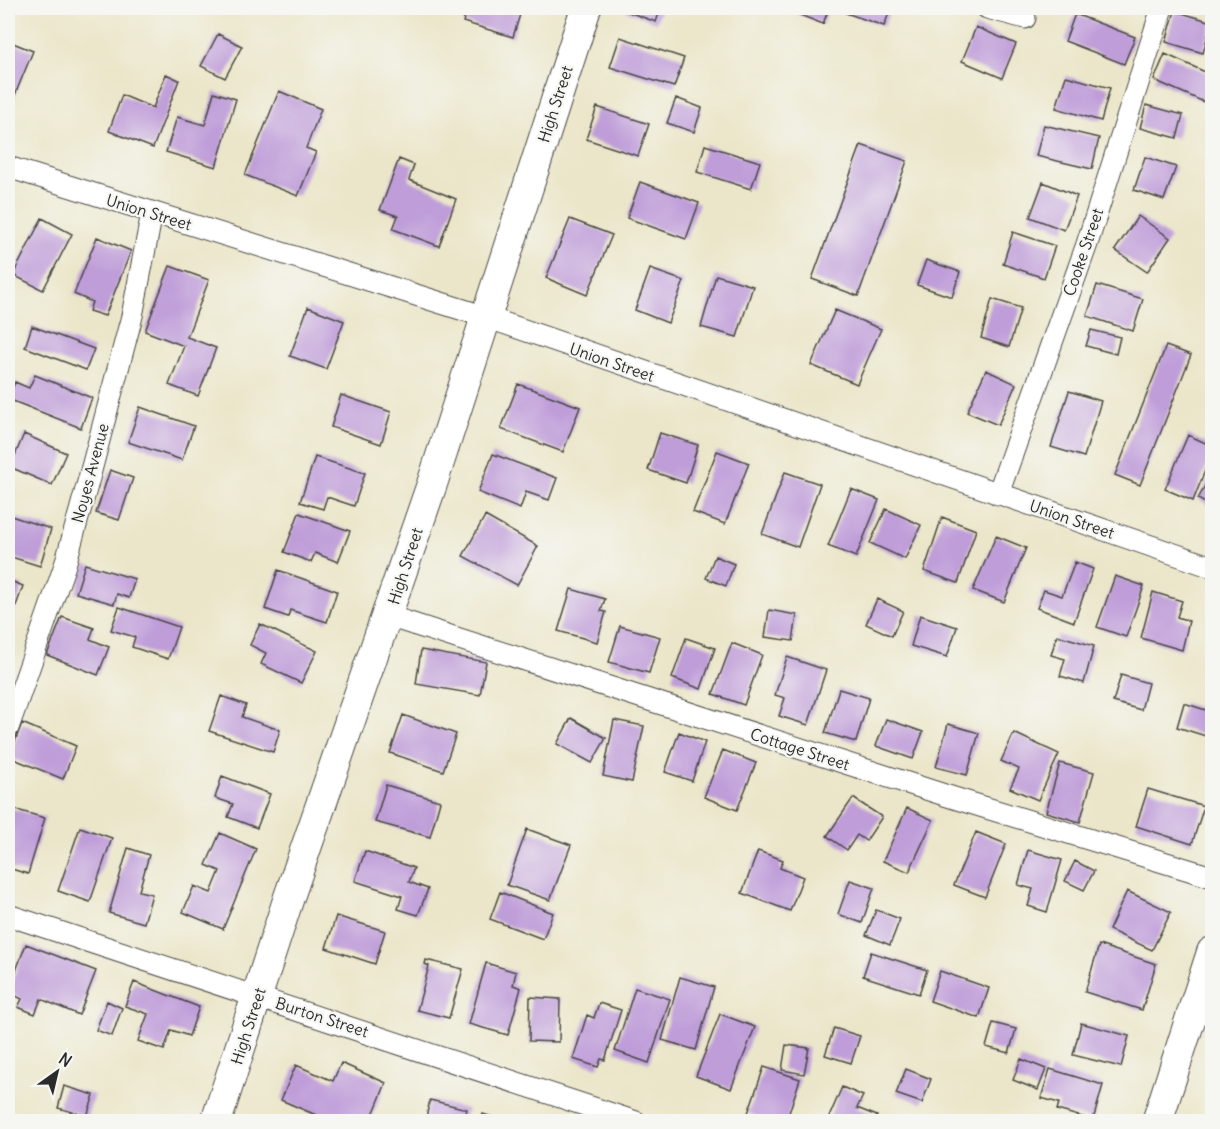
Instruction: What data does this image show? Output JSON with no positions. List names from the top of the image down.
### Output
{
  "streets": {
    "street": [
      "High Street",
      "Union Street",
      "Cooke Street",
      "Noyes Avenue",
      "Cottage Street",
      "Burton Street"
    ]
  },
  "crossings": [
    ["High Street", "Union Street"],
    ["High Street", "Cottage Street"],
    ["High Street", "Burton Street"],
    ["Union Street", "Cooke Street"],
    ["Union Street", "Noyes Avenue"]
  ],
  "north": "top right"
}
